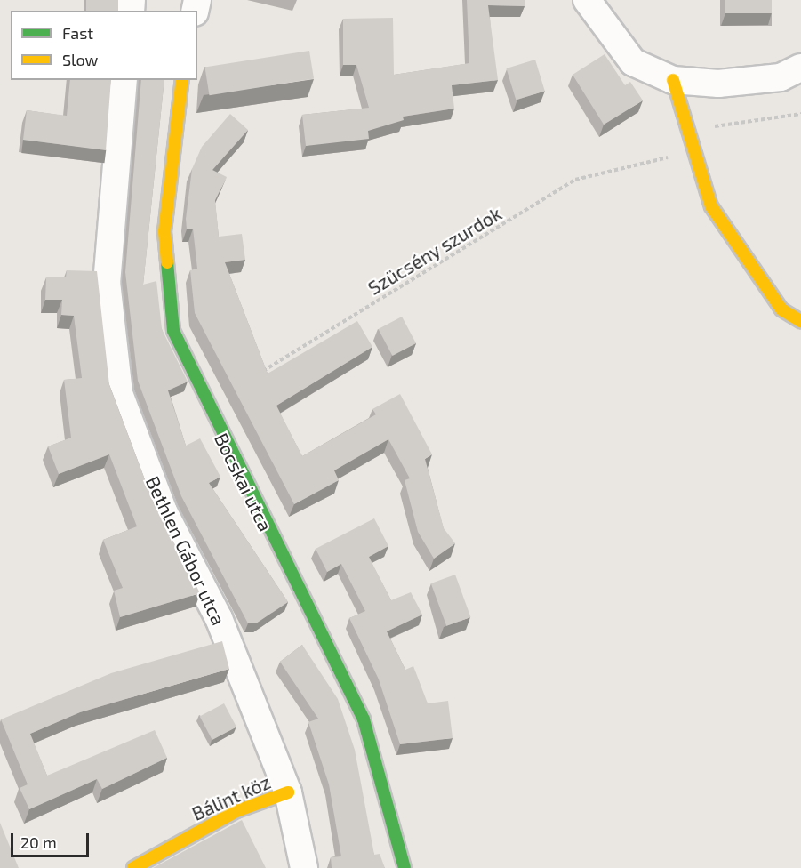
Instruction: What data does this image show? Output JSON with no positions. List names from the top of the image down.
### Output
{
  "streets": {
    "street": ["Bocskai utca", "Bethlen Gábor utca", "Bálint köz"],
    "path": ["Szücsény szurdok"]
  },
  "crossings": [
    ["Bethlen Gábor utca", "Bálint köz"]
  ],
  "legend": ["Fast", "Slow"],
  "scale_bar": "20 m"
}
